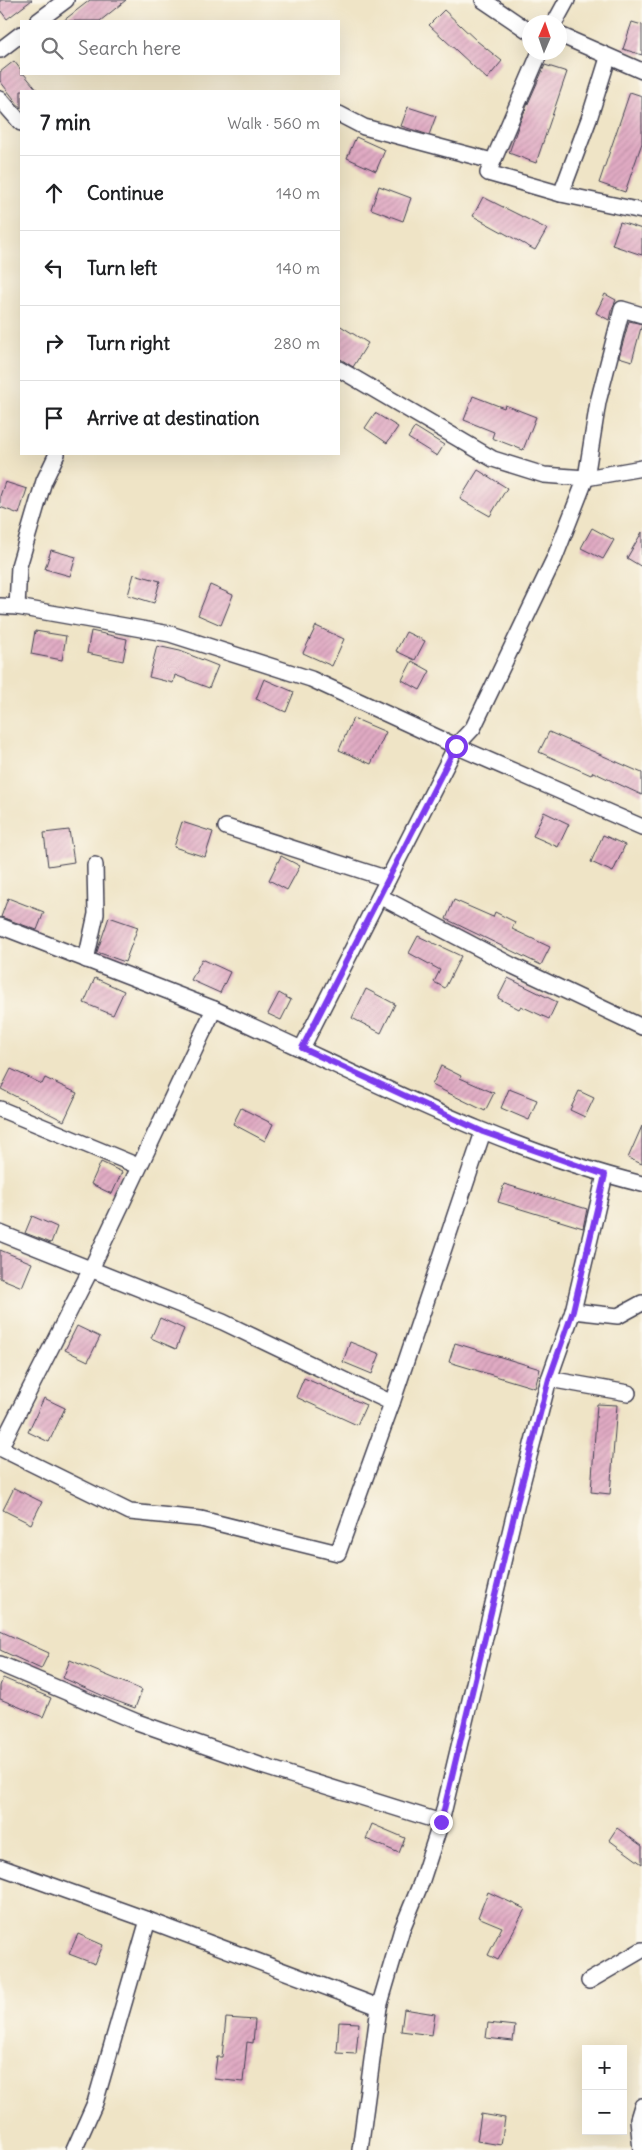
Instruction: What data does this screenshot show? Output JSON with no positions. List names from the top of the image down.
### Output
{
  "north": "top",
  "page": {
    "search": "Search here",
    "heading": ["7 min", "Walk · 560 m"],
    "list": [
      ["Continue", "140 m"],
      ["Turn left", "140 m"],
      ["Turn right", "280 m"],
      "Arrive at destination"
    ],
    "map_buttons": ["+", "−"]
  }
}
